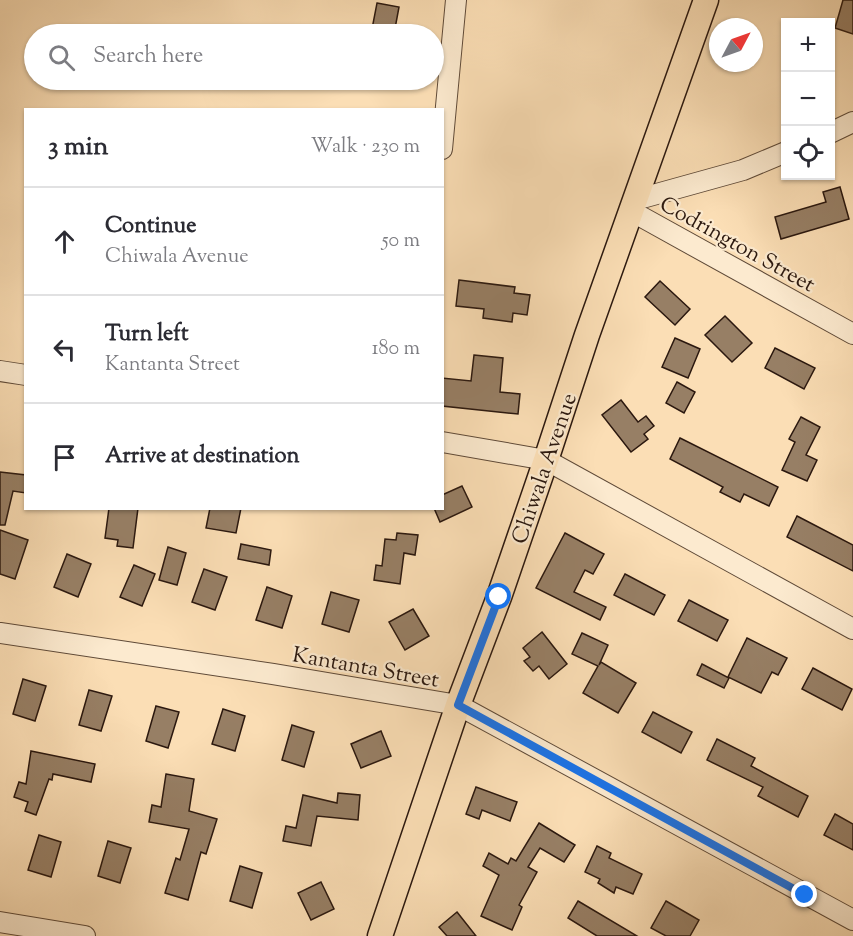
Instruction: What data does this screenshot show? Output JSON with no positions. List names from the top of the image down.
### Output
{
  "streets": {
    "main road": ["Chiwala Avenue"],
    "street": ["Codrington Street", "Kantanta Street"]
  },
  "crossings": [
    ["Codrington Street", "Chiwala Avenue"],
    ["Chiwala Avenue", "Kantanta Street"]
  ],
  "north": "top right",
  "page": {
    "map_buttons": ["+", "−"],
    "search": "Search here",
    "heading": ["3 min", "Walk · 230 m"],
    "list": [
      ["Continue", "Chiwala Avenue", "50 m"],
      ["Turn left", "Kantanta Street", "180 m"],
      "Arrive at destination"
    ]
  }
}
